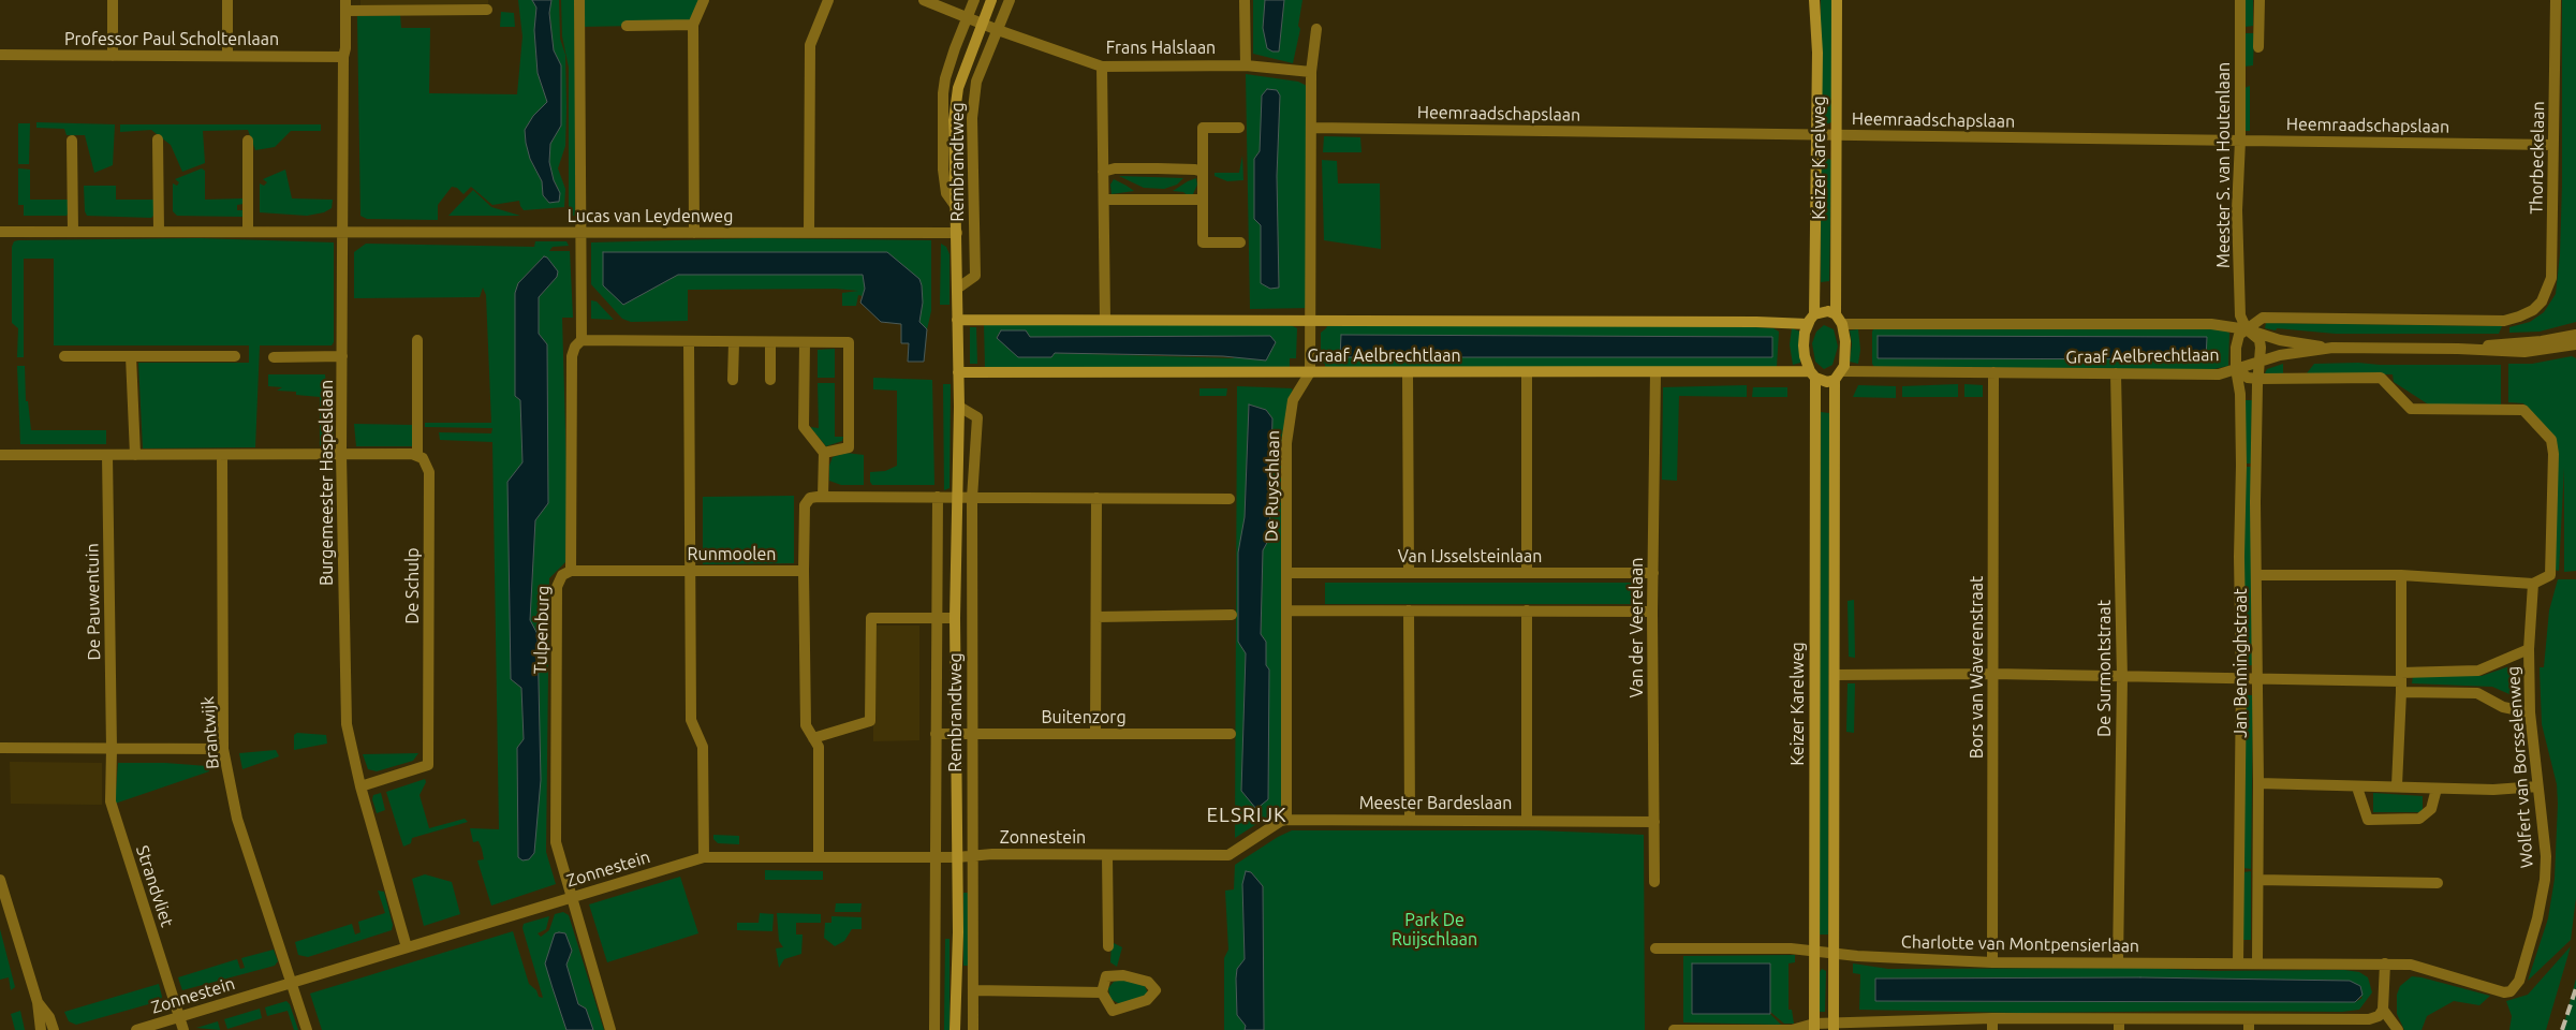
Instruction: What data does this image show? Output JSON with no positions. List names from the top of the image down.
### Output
{
  "streets": {
    "street": [
      "Professor Paul Scholtenlaan",
      "Frans Halslaan",
      "Heemraadschapslaan",
      "Keizer Karelweg",
      "Thorbeckelaan",
      "Rembrandtweg",
      "Meester S. van Houtenlaan",
      "Lucas van Leydenweg",
      "Graaf Aelbrechtlaan",
      "Burgemeester Haspelslaan",
      "De Ruyschlaan",
      "Runmoolen",
      "Van IJsselsteinlaan",
      "De Schulp",
      "De Pauwentuin",
      "Van der Veerelaan",
      "Tulpenburg",
      "Jan Benninghstraat",
      "Bors van Waverenstraat",
      "De Surmontstraat",
      "Buitenzorg",
      "Brantwijk",
      "Wolfert van Borsselenweg",
      "Meester Bardeslaan",
      "Zonnestein",
      "Strandvliet",
      "Charlotte van Montpensierlaan"
    ]
  },
  "crossings": [
    ["Professor Paul Scholtenlaan", "Burgemeester Haspelslaan"],
    ["Frans Halslaan", "Rembrandtweg"],
    ["Frans Halslaan", "De Ruyschlaan"],
    ["Heemraadschapslaan", "Keizer Karelweg"],
    ["Heemraadschapslaan", "Thorbeckelaan"],
    ["Heemraadschapslaan", "Meester S. van Houtenlaan"],
    ["Heemraadschapslaan", "De Ruyschlaan"],
    ["Keizer Karelweg", "Graaf Aelbrechtlaan"],
    ["Keizer Karelweg", "Charlotte van Montpensierlaan"],
    ["Thorbeckelaan", "Meester S. van Houtenlaan"],
    ["Thorbeckelaan", "Graaf Aelbrechtlaan"],
    ["Thorbeckelaan", "Jan Benninghstraat"],
    ["Rembrandtweg", "Lucas van Leydenweg"],
    ["Rembrandtweg", "Graaf Aelbrechtlaan"],
    ["Rembrandtweg", "Buitenzorg"],
    ["Rembrandtweg", "Zonnestein"],
    ["Meester S. van Houtenlaan", "Graaf Aelbrechtlaan"],
    ["Meester S. van Houtenlaan", "Jan Benninghstraat"],
    ["Lucas van Leydenweg", "Burgemeester Haspelslaan"],
    ["Lucas van Leydenweg", "Tulpenburg"],
    ["Graaf Aelbrechtlaan", "De Ruyschlaan"],
    ["Graaf Aelbrechtlaan", "Van der Veerelaan"],
    ["Graaf Aelbrechtlaan", "Jan Benninghstraat"],
    ["Graaf Aelbrechtlaan", "Bors van Waverenstraat"],
    ["Graaf Aelbrechtlaan", "De Surmontstraat"],
    ["Graaf Aelbrechtlaan", "Wolfert van Borsselenweg"],
    ["Burgemeester Haspelslaan", "De Schulp"],
    ["Burgemeester Haspelslaan", "Zonnestein"],
    ["De Ruyschlaan", "Van IJsselsteinlaan"],
    ["De Ruyschlaan", "Meester Bardeslaan"],
    ["Runmoolen", "Tulpenburg"],
    ["Van IJsselsteinlaan", "Van der Veerelaan"],
    ["De Pauwentuin", "Strandvliet"],
    ["Van der Veerelaan", "Meester Bardeslaan"],
    ["Tulpenburg", "Zonnestein"],
    ["Jan Benninghstraat", "Charlotte van Montpensierlaan"],
    ["Bors van Waverenstraat", "Charlotte van Montpensierlaan"],
    ["De Surmontstraat", "Charlotte van Montpensierlaan"],
    ["Brantwijk", "Zonnestein"],
    ["Wolfert van Borsselenweg", "Charlotte van Montpensierlaan"],
    ["Meester Bardeslaan", "Zonnestein"],
    ["Zonnestein", "Strandvliet"]
  ],
  "districts": ["ELSRIJK"],
  "parks": ["Park De Ruijschlaan"]
}
